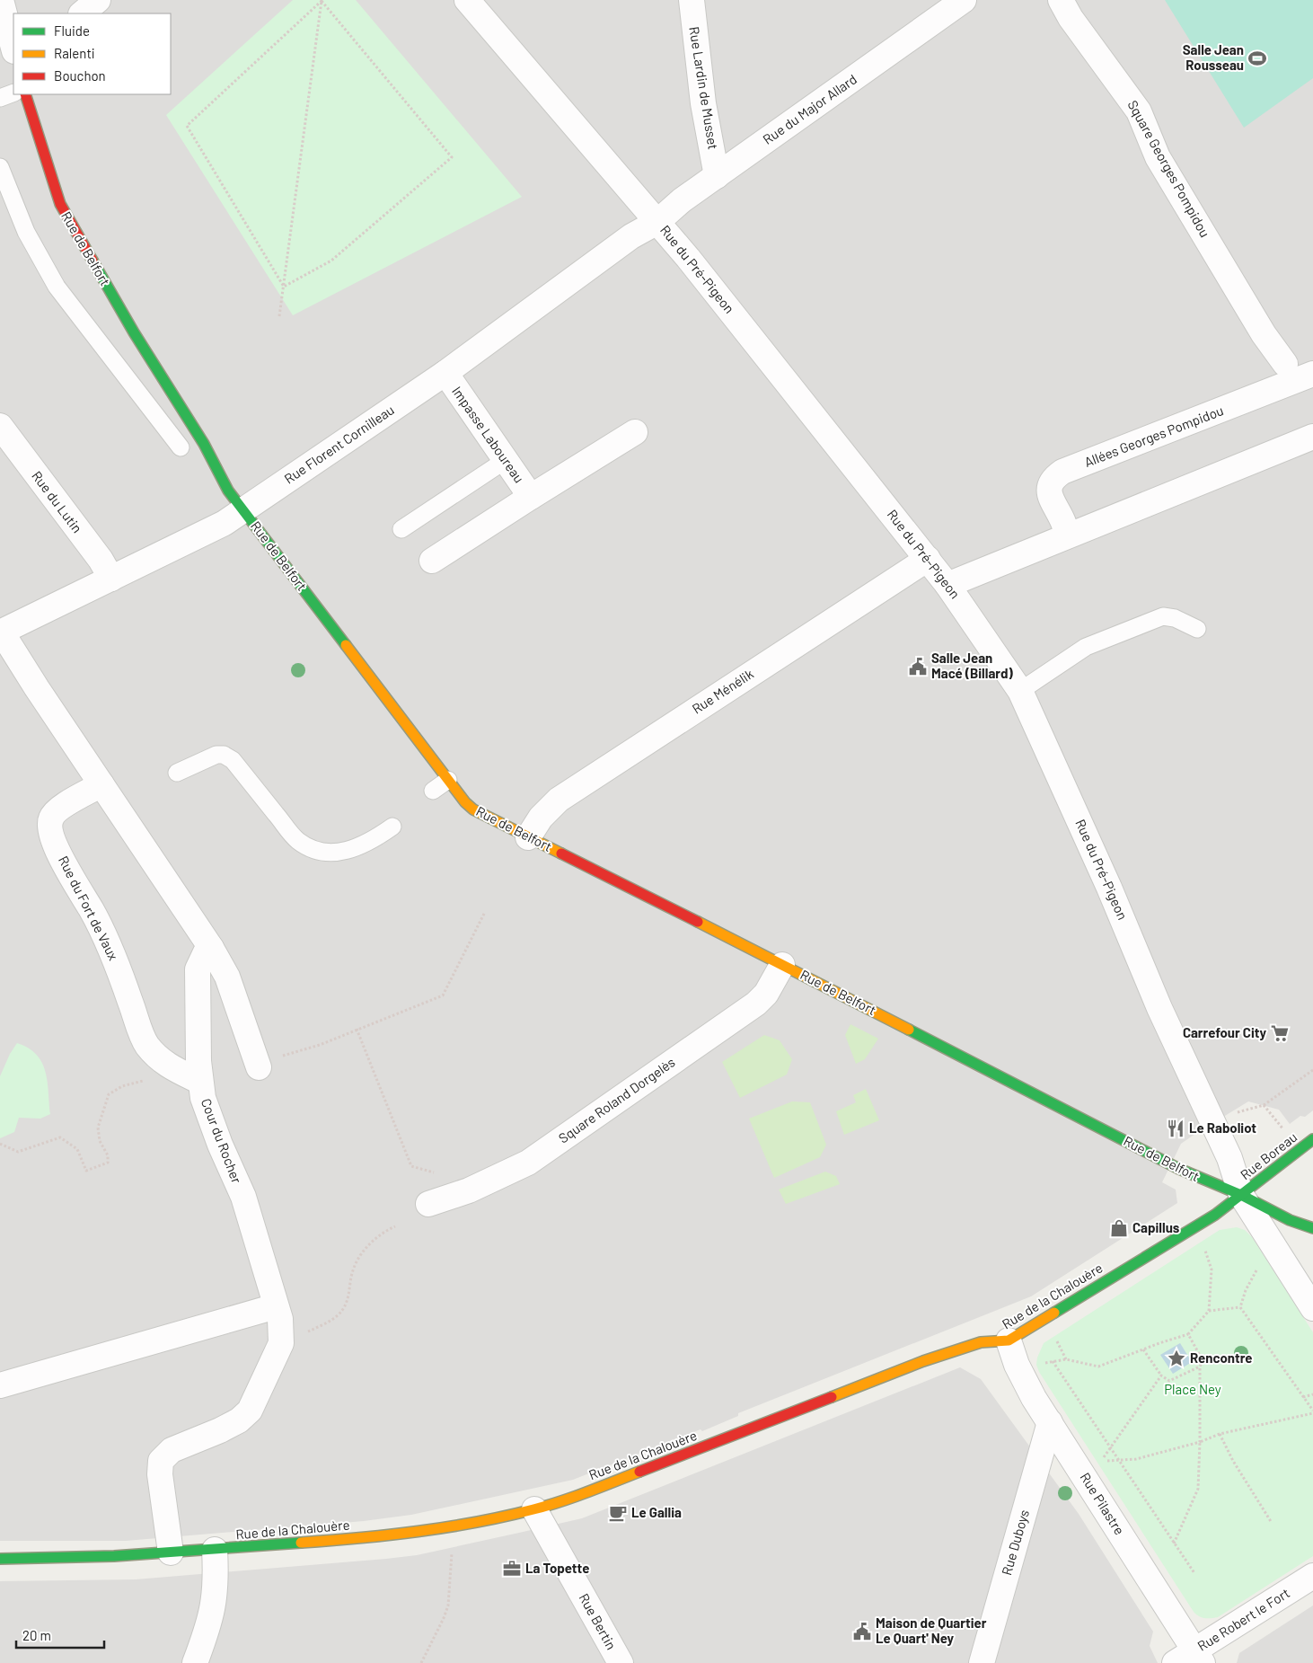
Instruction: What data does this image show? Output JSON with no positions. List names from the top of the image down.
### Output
{
  "streets": {
    "street": [
      "Rue Lardin de Musset",
      "Rue du Major Allard",
      "Square Georges Pompidou",
      "Rue de Belfort",
      "Rue du Pré-Pigeon",
      "Impasse Laboureau",
      "Allées Georges Pompidou",
      "Rue Florent Cornilleau",
      "Rue du Lutin",
      "Rue Ménélik",
      "Rue du Fort de Vaux",
      "Square Roland Dorgelès",
      "Cour du Rocher",
      "Rue Boreau",
      "Rue de la Chalouère",
      "Rue Pilastre",
      "Rue Duboys",
      "Rue Robert le Fort",
      "Rue Bertin"
    ]
  },
  "crossings": [
    ["Rue Lardin de Musset", "Rue du Major Allard"],
    ["Rue du Major Allard", "Rue du Pré-Pigeon"],
    ["Rue du Major Allard", "Rue Florent Cornilleau"],
    ["Rue de Belfort", "Rue du Pré-Pigeon"],
    ["Rue de Belfort", "Rue Florent Cornilleau"],
    ["Rue de Belfort", "Rue Ménélik"],
    ["Rue de Belfort", "Square Roland Dorgelès"],
    ["Rue de Belfort", "Rue Boreau"],
    ["Rue de Belfort", "Rue de la Chalouère"],
    ["Rue du Pré-Pigeon", "Rue Florent Cornilleau"],
    ["Rue du Pré-Pigeon", "Rue Ménélik"],
    ["Rue du Pré-Pigeon", "Rue Boreau"],
    ["Rue du Pré-Pigeon", "Rue de la Chalouère"],
    ["Impasse Laboureau", "Rue Florent Cornilleau"],
    ["Rue Florent Cornilleau", "Rue du Lutin"],
    ["Rue du Fort de Vaux", "Cour du Rocher"],
    ["Cour du Rocher", "Rue de la Chalouère"],
    ["Rue Boreau", "Rue de la Chalouère"],
    ["Rue de la Chalouère", "Rue Pilastre"],
    ["Rue de la Chalouère", "Rue Bertin"],
    ["Rue Pilastre", "Rue Duboys"],
    ["Rue Pilastre", "Rue Robert le Fort"]
  ],
  "parks": ["Place Ney"],
  "places": {
    "sports": ["Salle Jean Rousseau"],
    "public building": ["Salle Jean Macé (Billard)", "Maison de Quartier Le Quart' Ney"],
    "supermarket": ["Carrefour City"],
    "restaurant": ["Le Raboliot"],
    "shop": ["Capillus"],
    "place": ["Rencontre"],
    "cafe": ["Le Gallia"],
    "office": ["La Topette"]
  },
  "legend": ["Fluide", "Ralenti", "Bouchon"],
  "scale_bar": "20 m"
}
